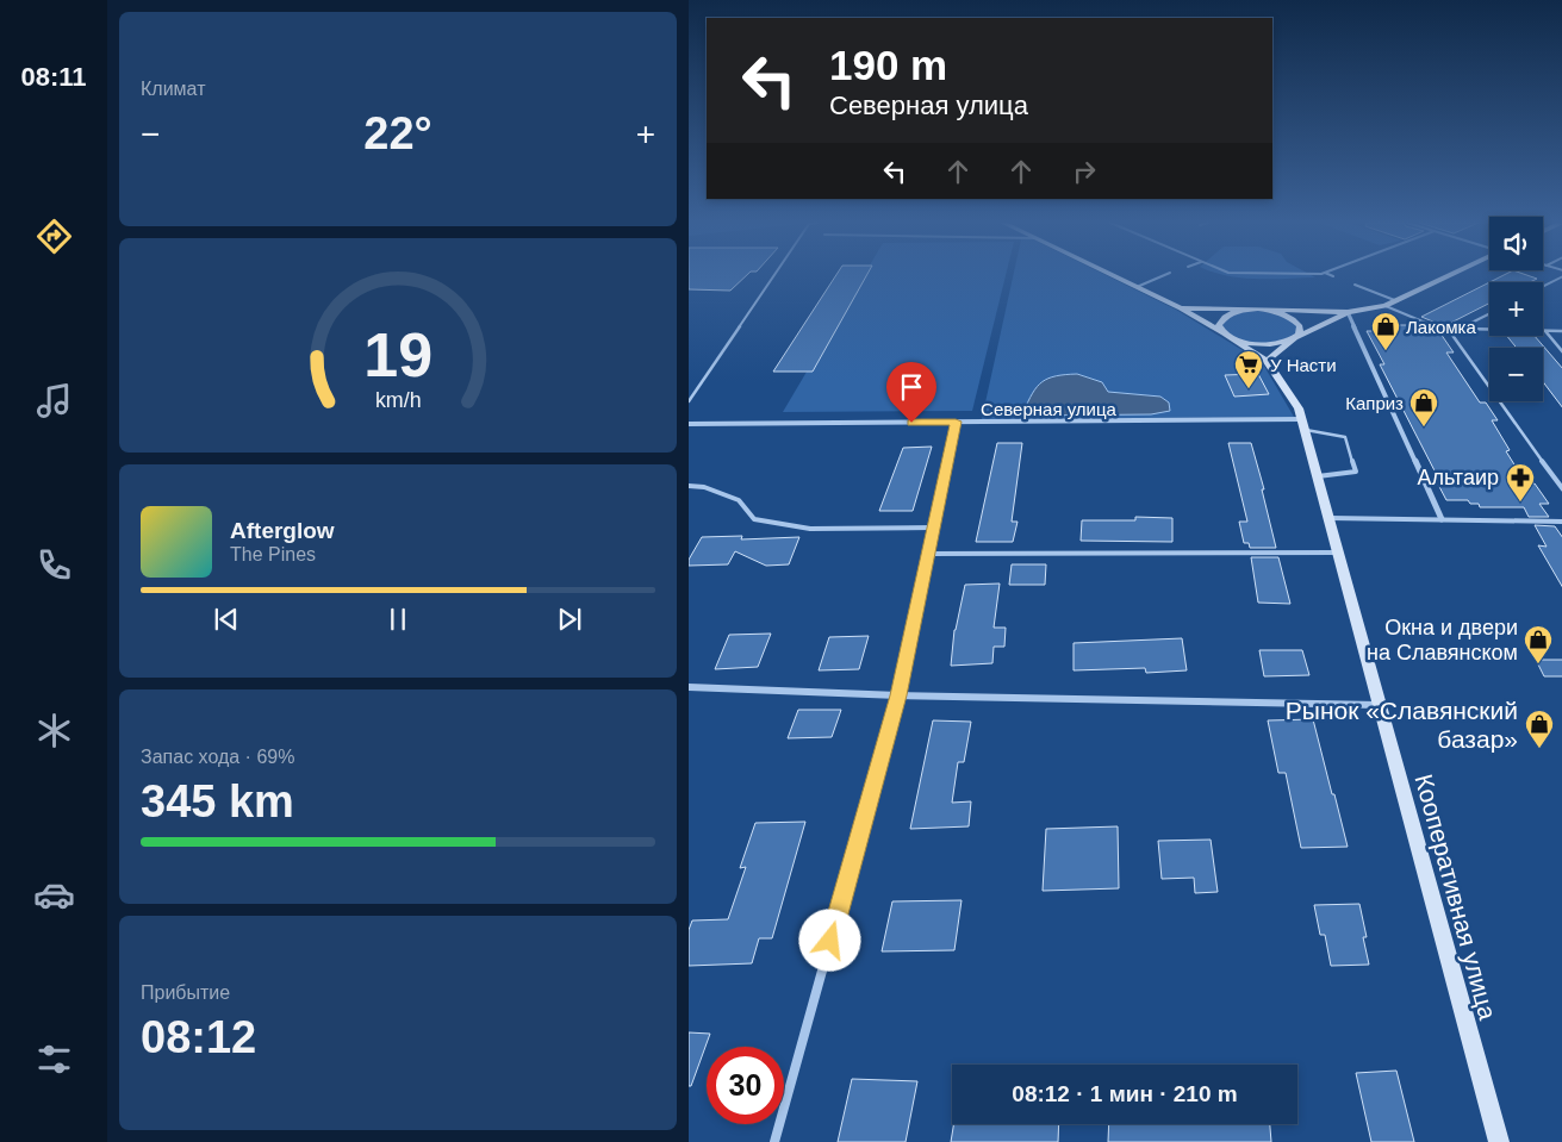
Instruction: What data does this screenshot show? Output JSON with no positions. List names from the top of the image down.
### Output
{
  "streets": {
    "main road": ["Кооперативная улица"],
    "street": ["Северная улица"]
  },
  "crossings": [
    ["Северная улица", "Кооперативная улица"]
  ],
  "places": {
    "shop": [
      "Лакомка",
      "Каприз",
      "Окна и двери на Славянском",
      "Рынок «Славянский базар»"
    ],
    "supermarket": ["У Насти"],
    "pharmacy": ["Альтаир"]
  },
  "page": {
    "tabs": "08:11",
    "tile": [
      "Климат",
      ["Запас хода · 69%", "345 km"],
      ["Прибытие", "08:12"]
    ],
    "turn": ["190 m", "Северная улица"],
    "heat": ["−", "22°", "+"],
    "map_buttons": ["+", "−"],
    "song": ["Afterglow", "The Pines"],
    "limit": "30",
    "trip": "08:12 · 1 мин · 210 m",
    "gauge": ["19", "km/h"]
  }
}
